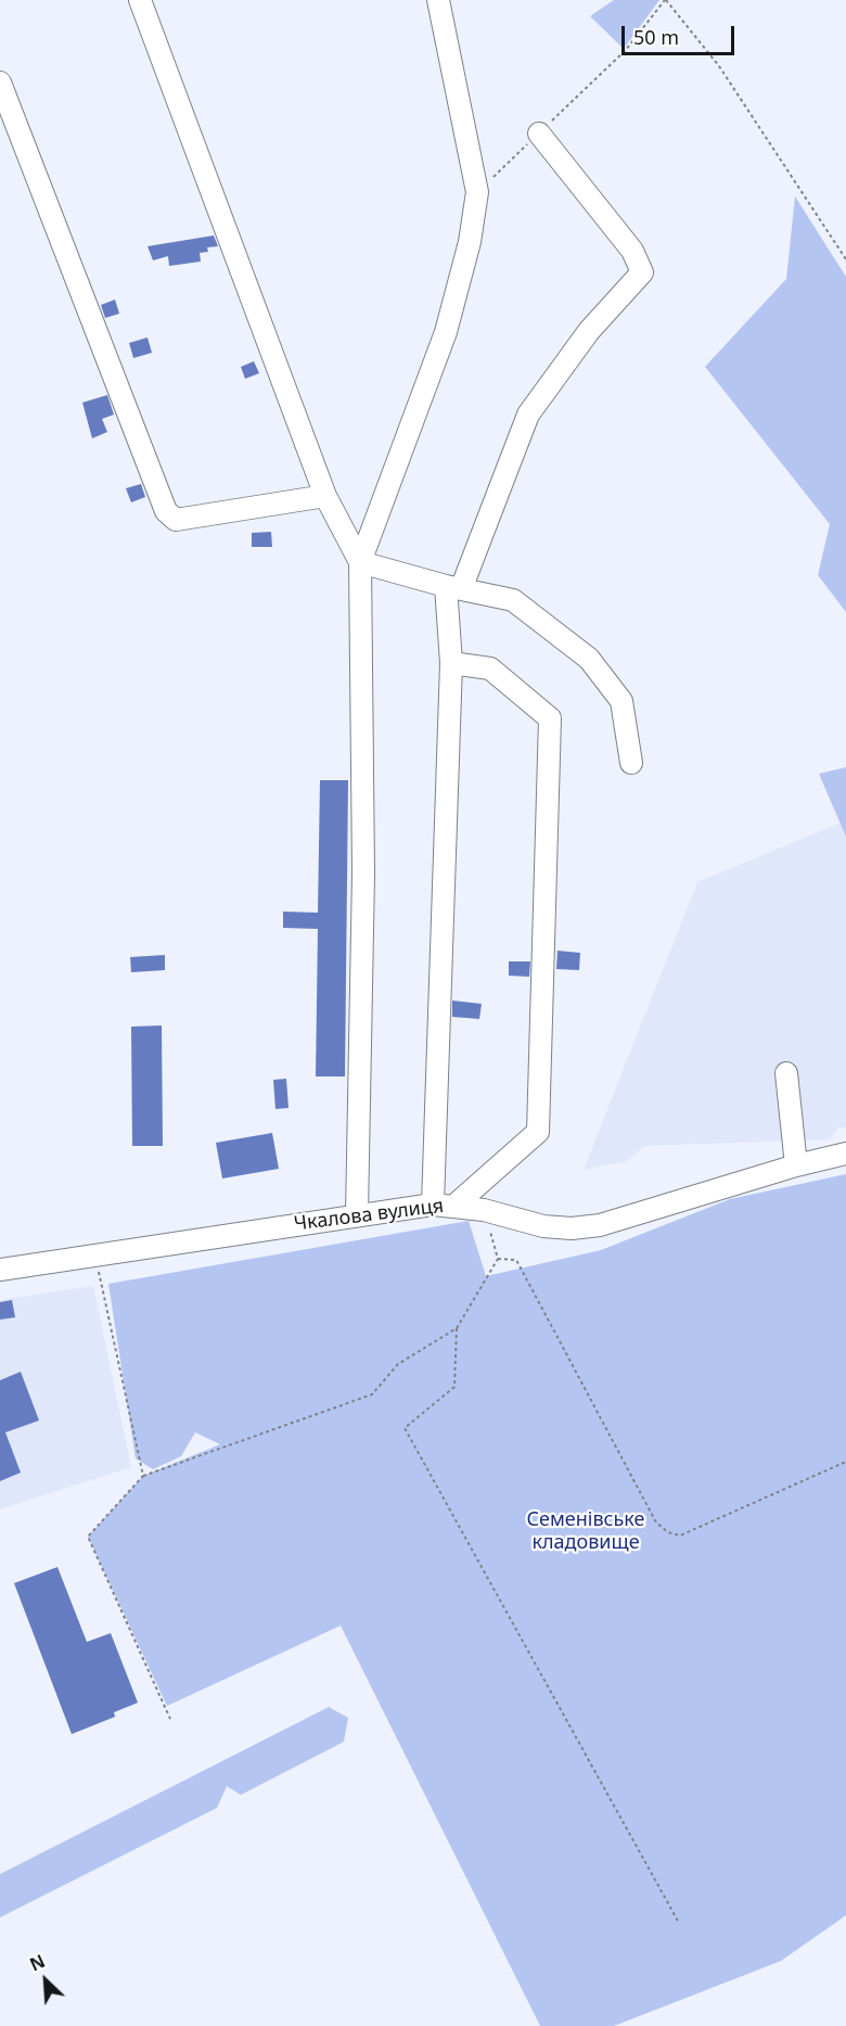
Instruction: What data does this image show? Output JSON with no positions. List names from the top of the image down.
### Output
{
  "streets": {
    "street": ["Чкалова вулиця"]
  },
  "parks": ["Семенівське кладовище"],
  "scale_bar": "50 m",
  "north": "top left"
}
